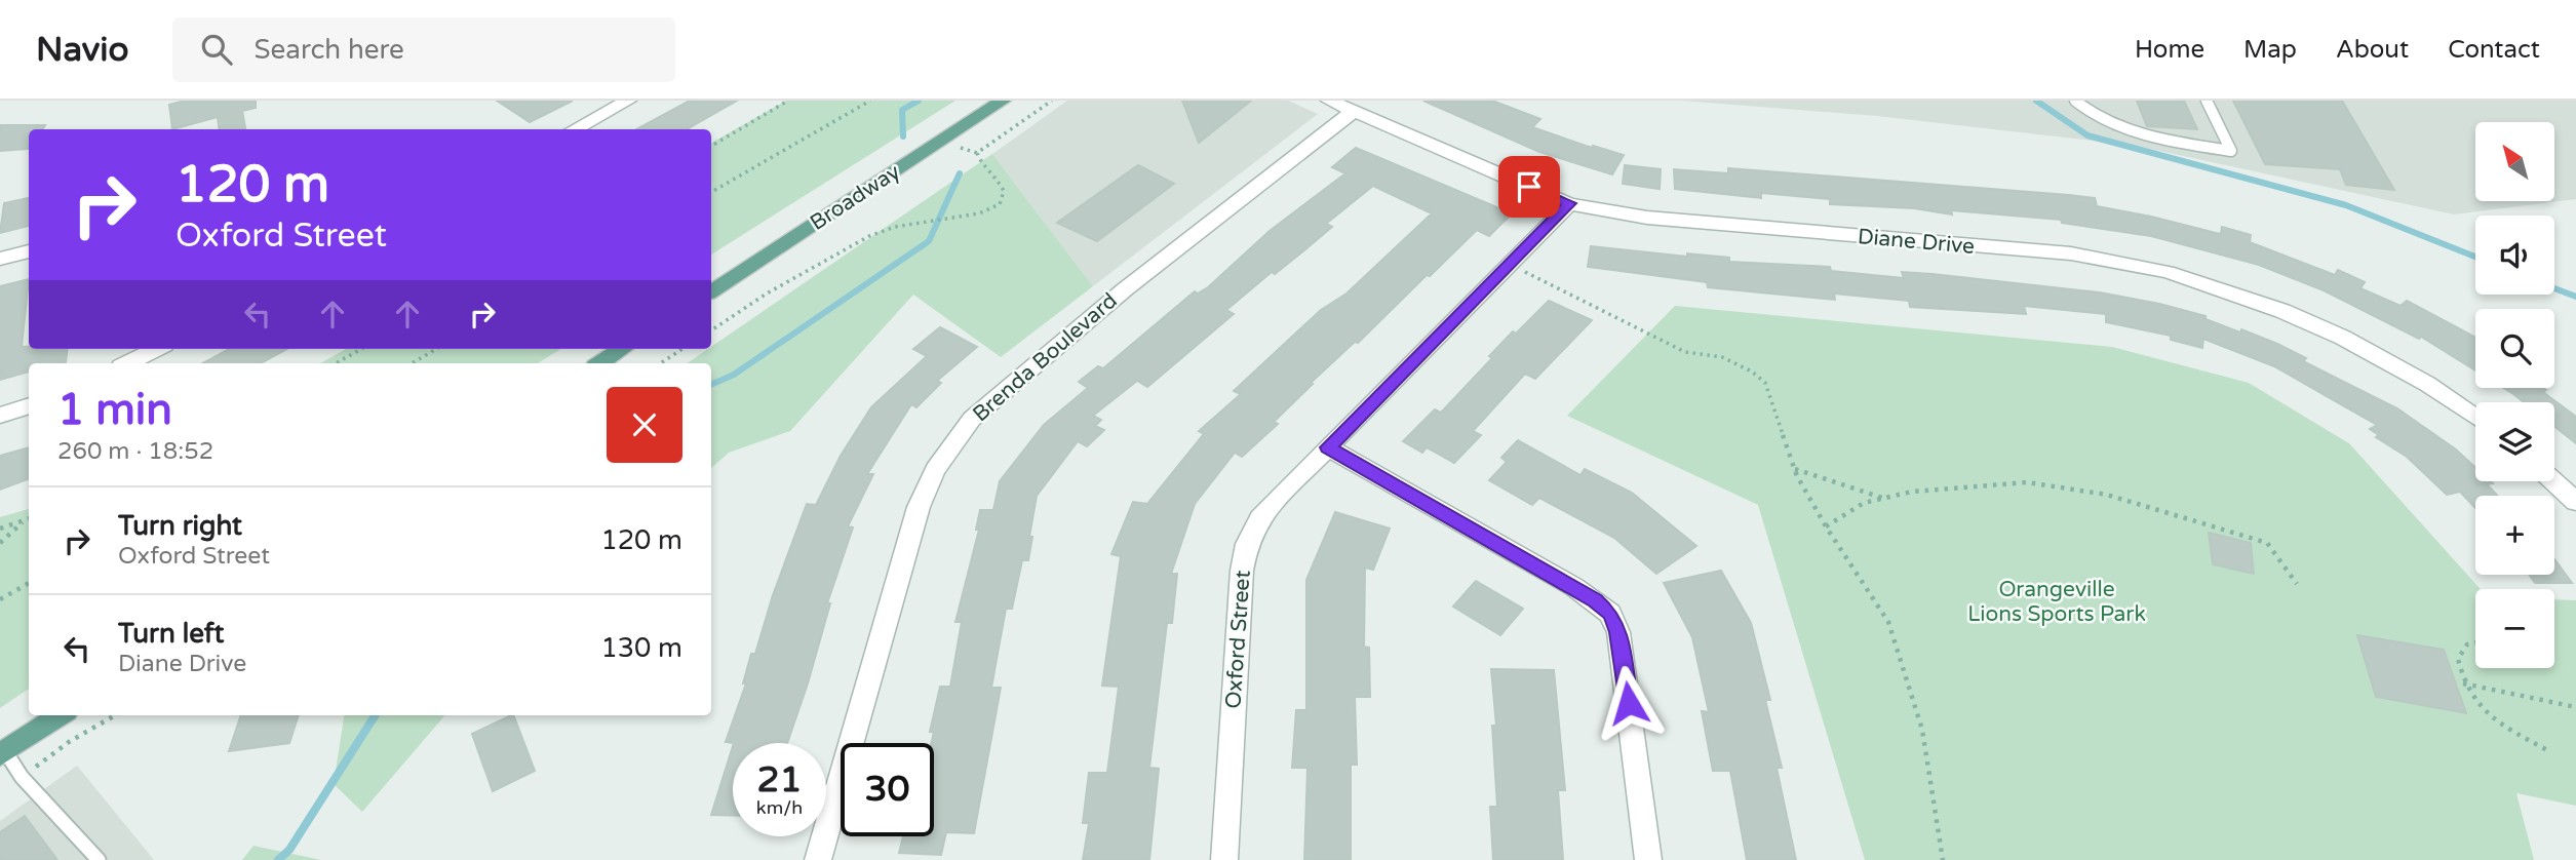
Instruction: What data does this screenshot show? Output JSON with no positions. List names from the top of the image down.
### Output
{
  "streets": {
    "main road": ["Broadway"],
    "street": ["Diane Drive", "Brenda Boulevard", "Oxford Street"]
  },
  "crossings": [
    ["Diane Drive", "Brenda Boulevard"],
    ["Diane Drive", "Oxford Street"]
  ],
  "parks": ["Orangeville Lions Sports Park"],
  "north": "top left",
  "page": {
    "header": "Navio",
    "search": "Search here",
    "nav": [
      "Home",
      "Map",
      "About",
      "Contact"
    ],
    "map_buttons": ["+", "−"],
    "turn": ["120 m", "Oxford Street"],
    "heading": ["1 min", "260 m · 18:52"],
    "list": [
      {
        "name": "Turn right",
        "note": "Oxford Street",
        "value": "120 m"
      },
      {
        "name": "Turn left",
        "note": "Diane Drive",
        "value": "130 m"
      }
    ],
    "speed": "21 km/h",
    "limit": "30"
  }
}
